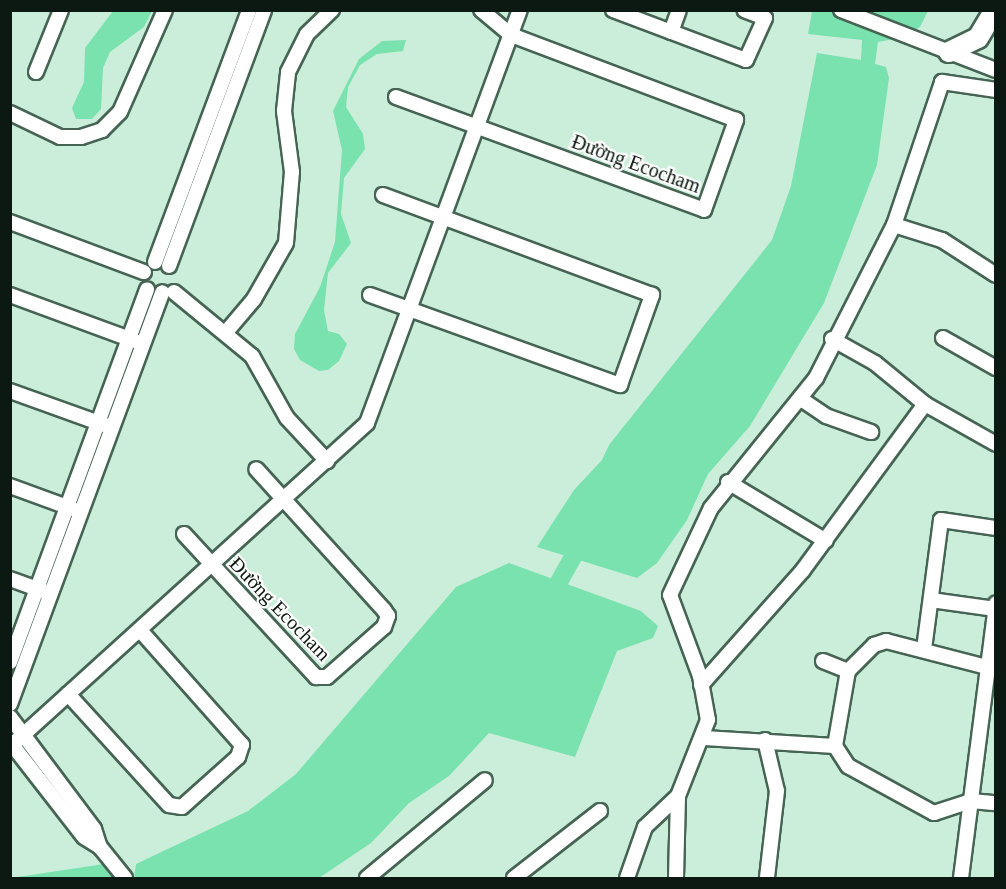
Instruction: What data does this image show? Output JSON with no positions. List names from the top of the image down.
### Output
{
  "streets": {
    "street": ["Đường Ecocham"]
  }
}
